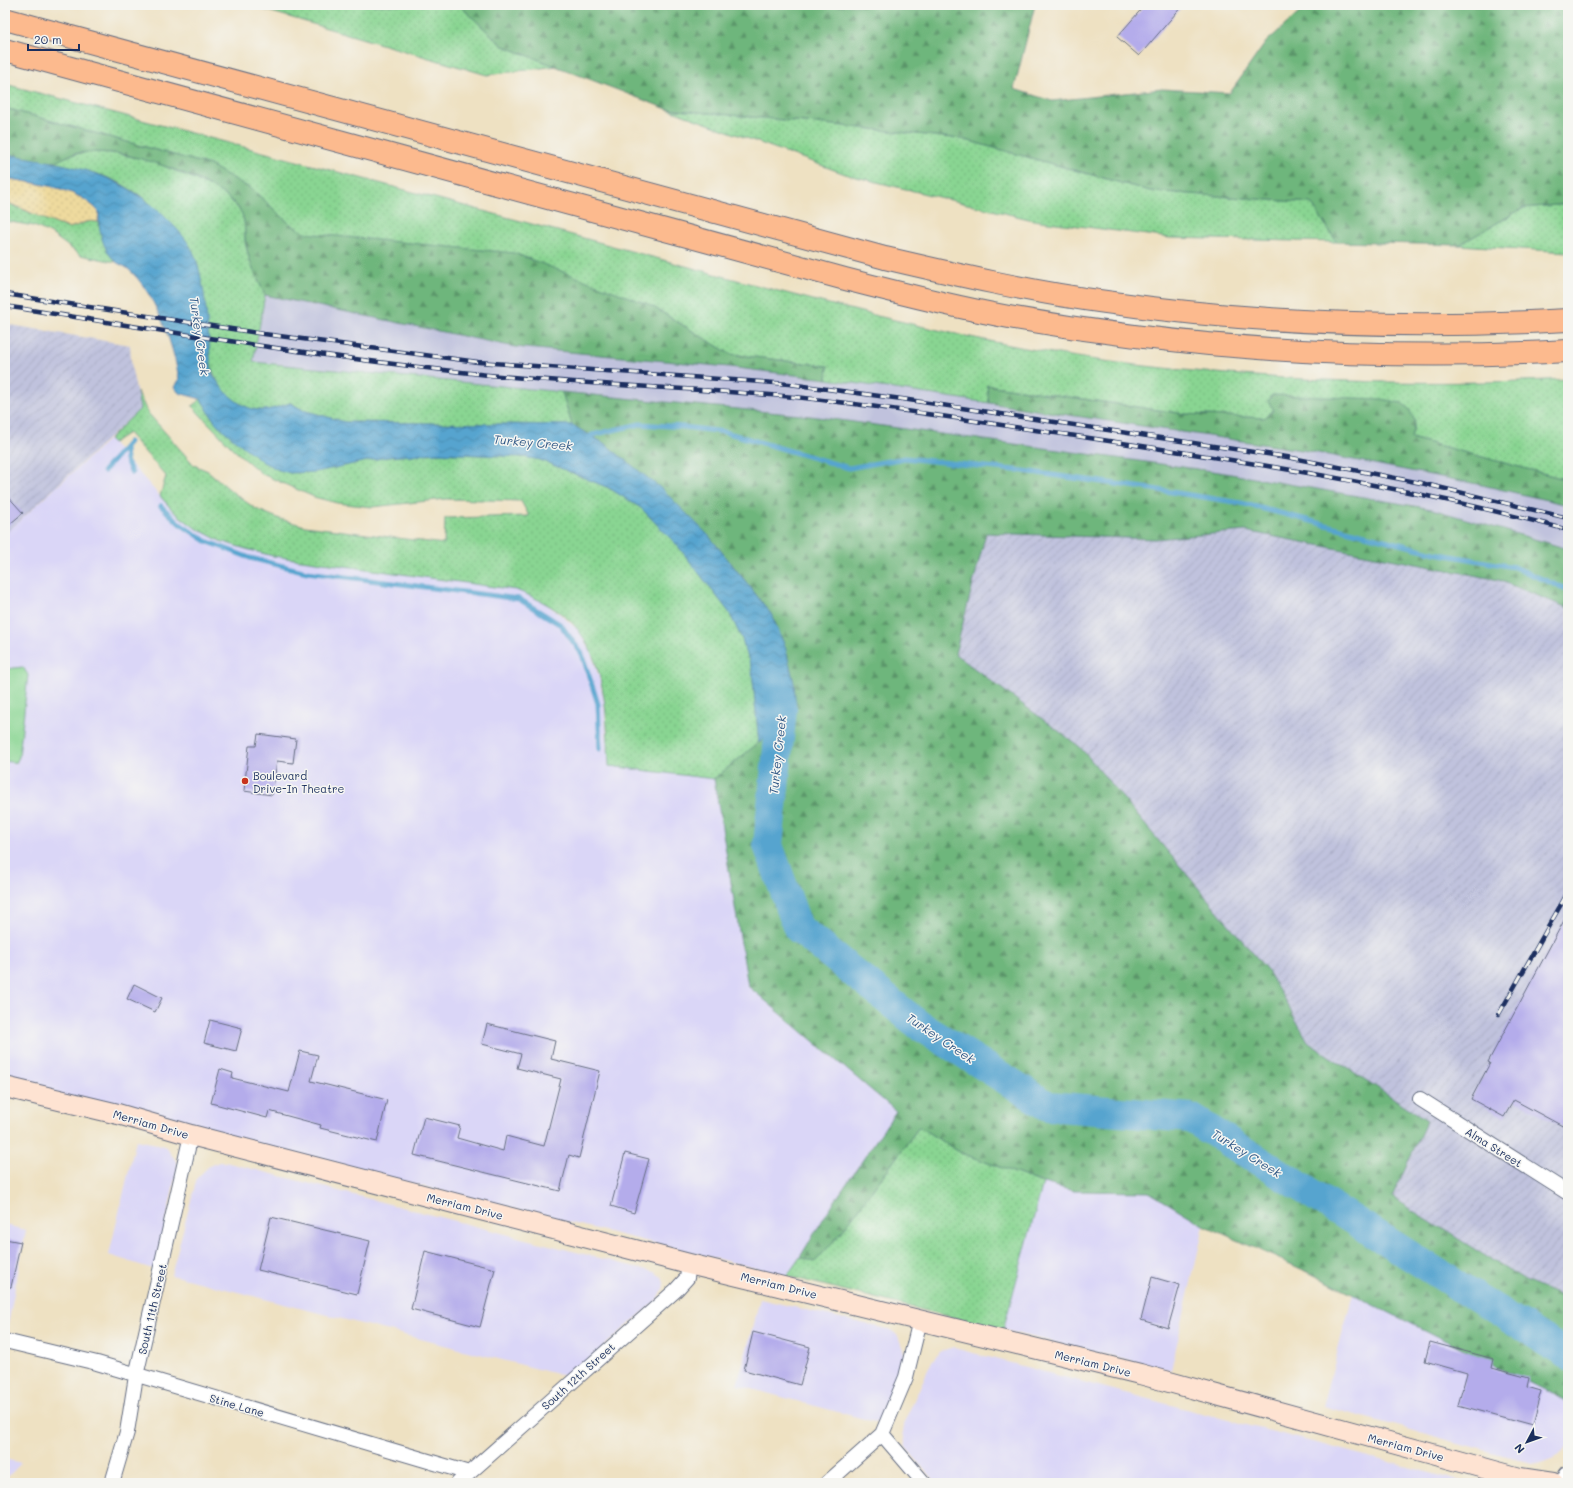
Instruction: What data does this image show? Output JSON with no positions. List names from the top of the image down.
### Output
{
  "streets": {
    "main road": ["Merriam Drive"],
    "street": [
      "Alma Street",
      "South 11th Street",
      "South 12th Street",
      "Stine Lane"
    ]
  },
  "crossings": [
    ["Merriam Drive", "South 11th Street"],
    ["Merriam Drive", "South 12th Street"],
    ["South 11th Street", "Stine Lane"],
    ["South 12th Street", "Stine Lane"]
  ],
  "water": ["Turkey Creek"],
  "places": ["Boulevard Drive-In Theatre"],
  "scale_bar": "20 m",
  "north": "bottom left"
}
